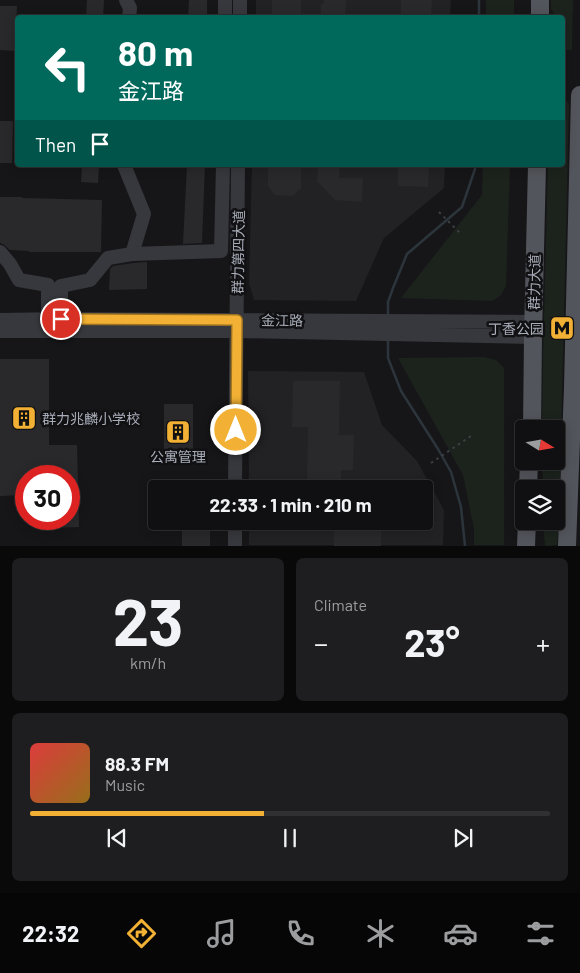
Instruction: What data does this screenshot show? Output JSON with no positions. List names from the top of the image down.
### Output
{
  "streets": {
    "main road": ["群力大道"],
    "street": ["群力第四大道", "金江路"]
  },
  "crossings": [
    ["群力第四大道", "金江路"],
    ["群力大道", "金江路"]
  ],
  "places": {
    "metro station": ["丁香公园"],
    "building": ["群力兆麟小学校", "公寓管理"]
  },
  "north": "right",
  "page": {
    "turn": ["80 m", "金江路"],
    "then": "Then",
    "limit": "30",
    "trip": "22:33 · 1 min · 210 m",
    "tile": [
      ["23", "km/h"],
      "Climate"
    ],
    "heat": ["−", "23°", "+"],
    "song": ["88.3 FM", "Music"],
    "tabs": "22:32"
  }
}
